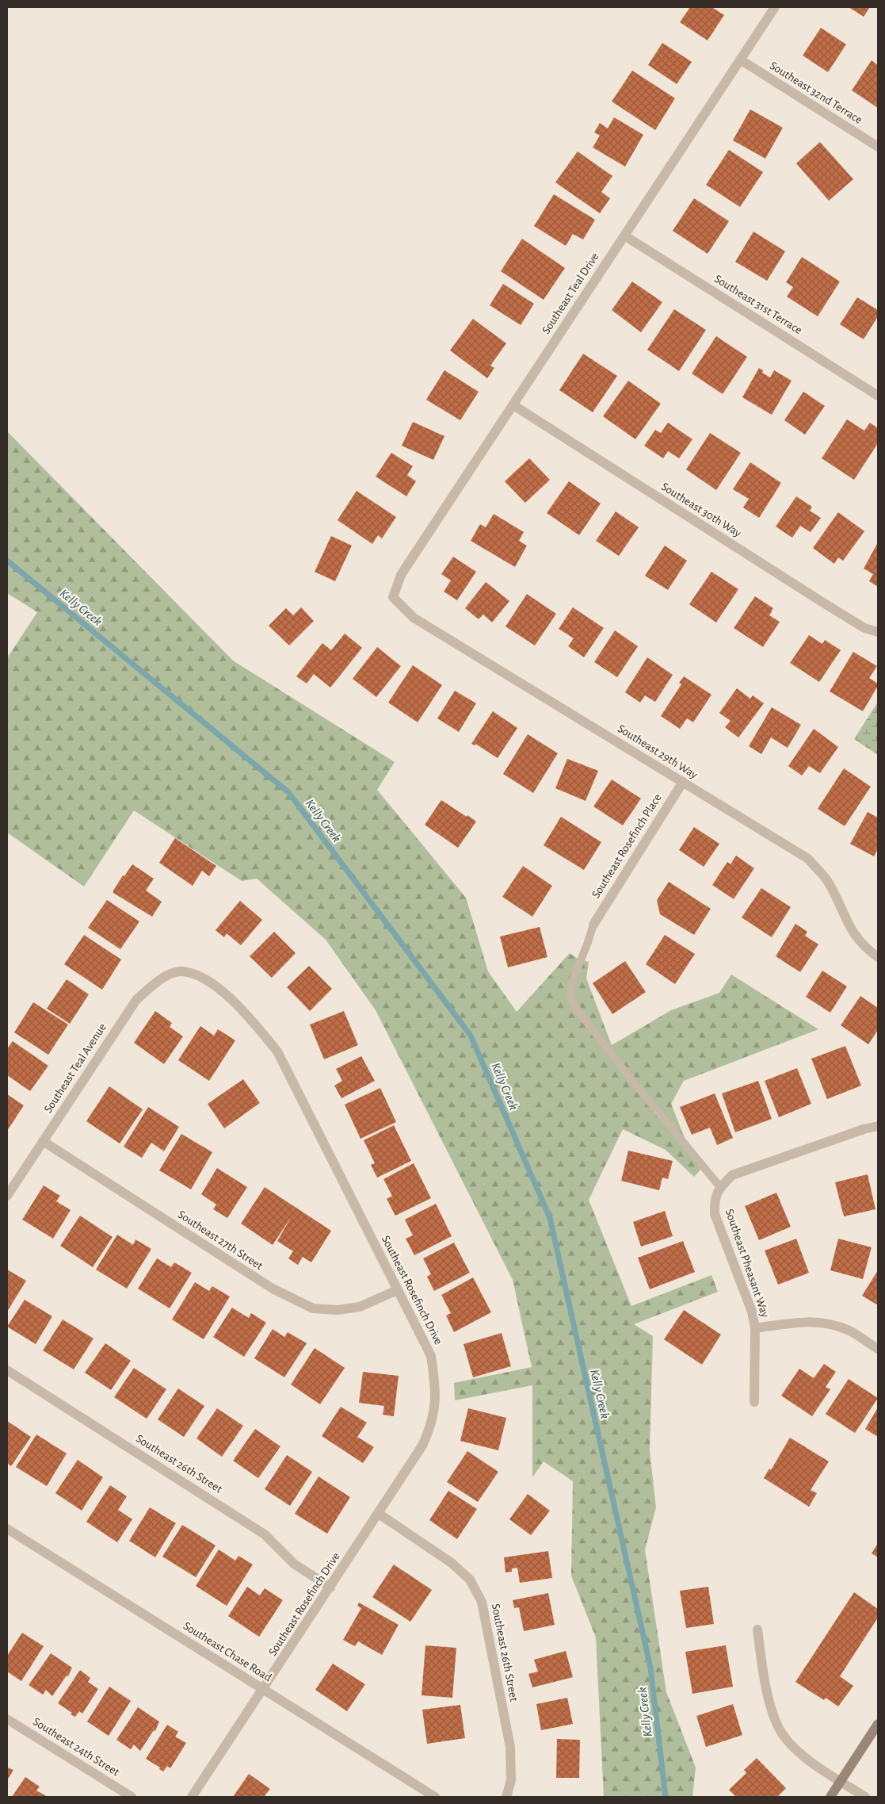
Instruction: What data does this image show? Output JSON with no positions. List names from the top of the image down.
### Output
{
  "streets": {
    "street": [
      "Southeast 32nd Terrace",
      "Southeast Teal Drive",
      "Southeast 31st Terrace",
      "Southeast 30th Way",
      "Southeast 29th Way",
      "Southeast Rosefinch Place",
      "Southeast Teal Avenue",
      "Southeast 27th Street",
      "Southeast Pheasant Way",
      "Southeast Rosefinch Drive",
      "Southeast 26th Street",
      "Southeast Chase Road",
      "Southeast 24th Street"
    ]
  },
  "crossings": [
    ["Southeast 32nd Terrace", "Southeast Teal Drive"],
    ["Southeast Teal Drive", "Southeast 31st Terrace"],
    ["Southeast Teal Drive", "Southeast 30th Way"],
    ["Southeast Teal Drive", "Southeast 29th Way"],
    ["Southeast 29th Way", "Southeast Rosefinch Place"],
    ["Southeast Teal Avenue", "Southeast 27th Street"],
    ["Southeast Teal Avenue", "Southeast Rosefinch Drive"],
    ["Southeast 27th Street", "Southeast Rosefinch Drive"],
    ["Southeast Rosefinch Drive", "Southeast 26th Street"],
    ["Southeast Rosefinch Drive", "Southeast Chase Road"]
  ],
  "water": ["Kelly Creek"]
}
